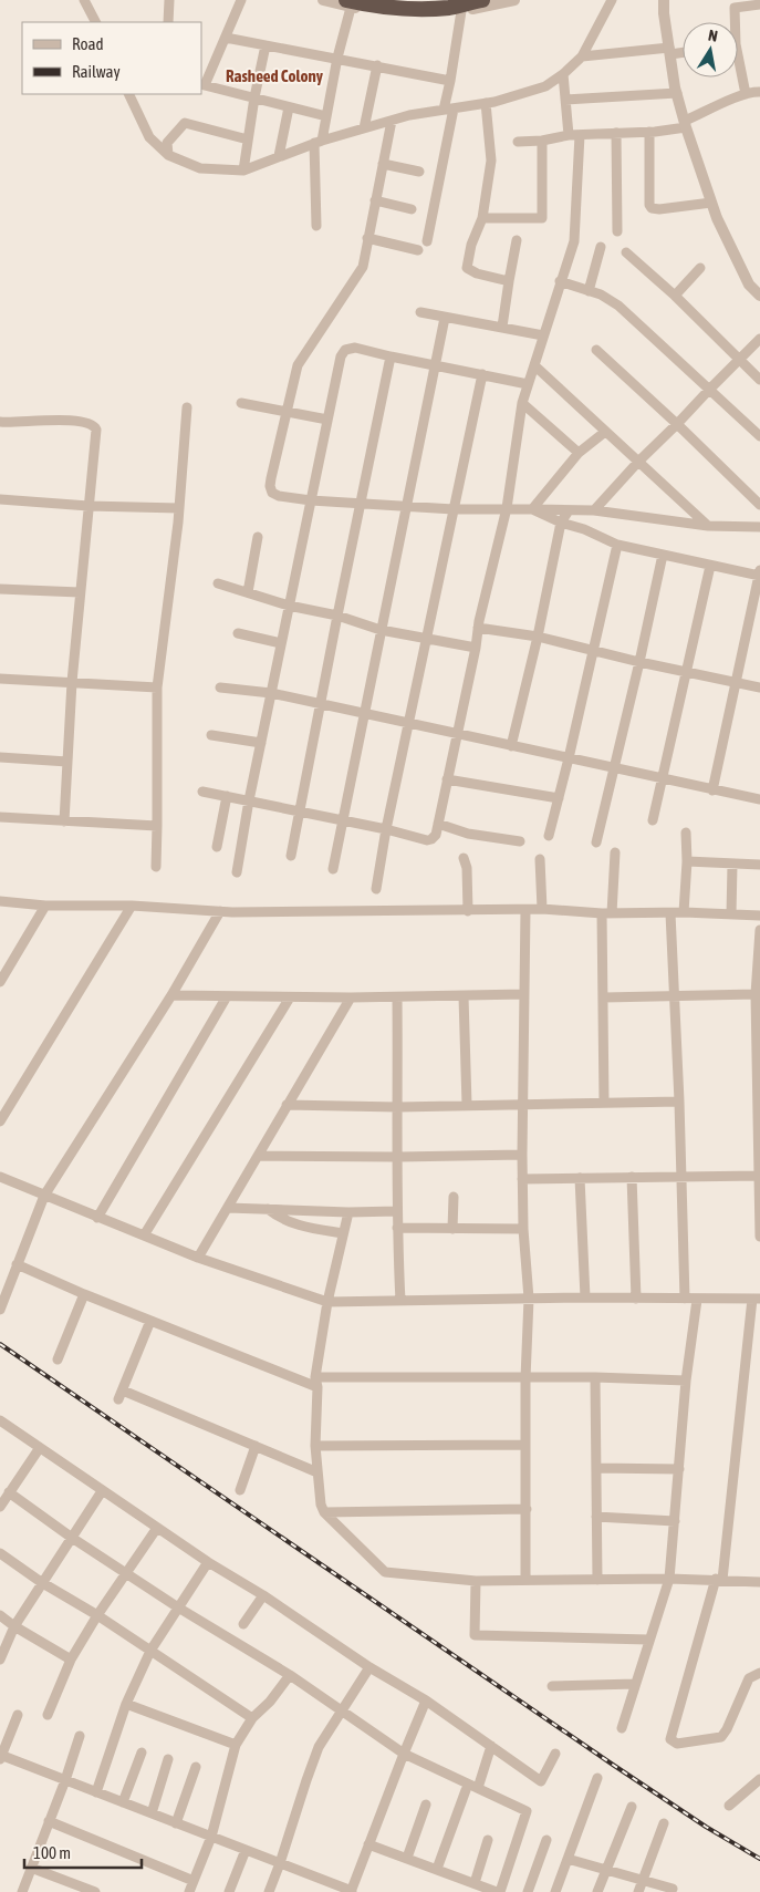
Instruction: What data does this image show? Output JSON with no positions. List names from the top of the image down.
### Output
{
  "districts": ["Rasheed Colony"],
  "legend": ["Road", "Railway"],
  "scale_bar": "100 m",
  "north": "top"
}
